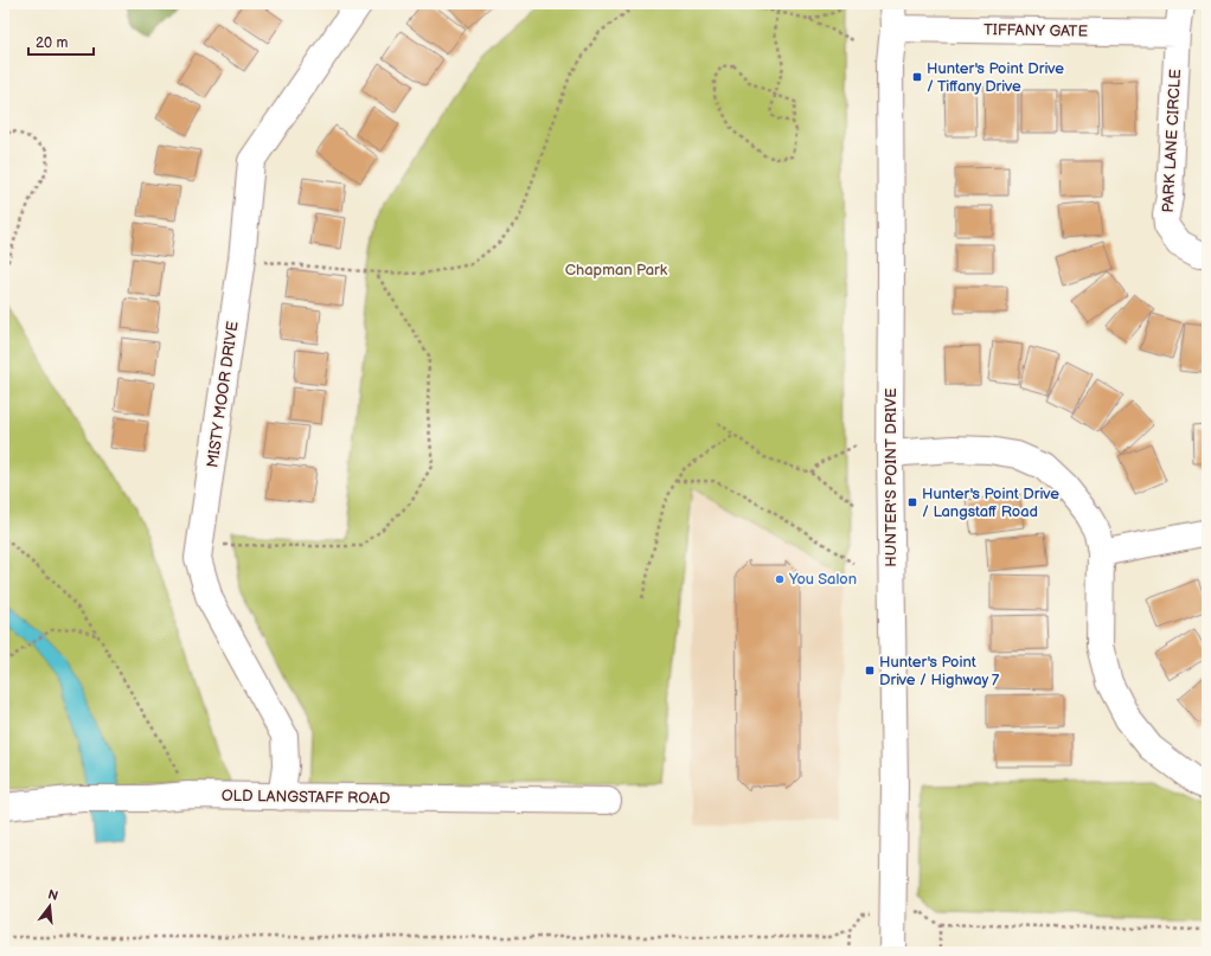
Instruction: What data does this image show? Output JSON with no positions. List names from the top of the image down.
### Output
{
  "streets": {
    "street": [
      "TIFFANY GATE",
      "PARK LANE CIRCLE",
      "MISTY MOOR DRIVE",
      "HUNTER'S POINT DRIVE",
      "OLD LANGSTAFF ROAD"
    ]
  },
  "crossings": [
    ["TIFFANY GATE", "PARK LANE CIRCLE"],
    ["TIFFANY GATE", "HUNTER'S POINT DRIVE"],
    ["MISTY MOOR DRIVE", "OLD LANGSTAFF ROAD"]
  ],
  "parks": ["Chapman Park"],
  "places": {
    "transit": ["Hunter's Point Drive / Tiffany Drive", "Hunter's Point Drive / Langstaff Road", "Hunter's Point Drive / Highway 7"],
    "other": ["You Salon"]
  },
  "scale_bar": "20 m",
  "north": "top"
}
